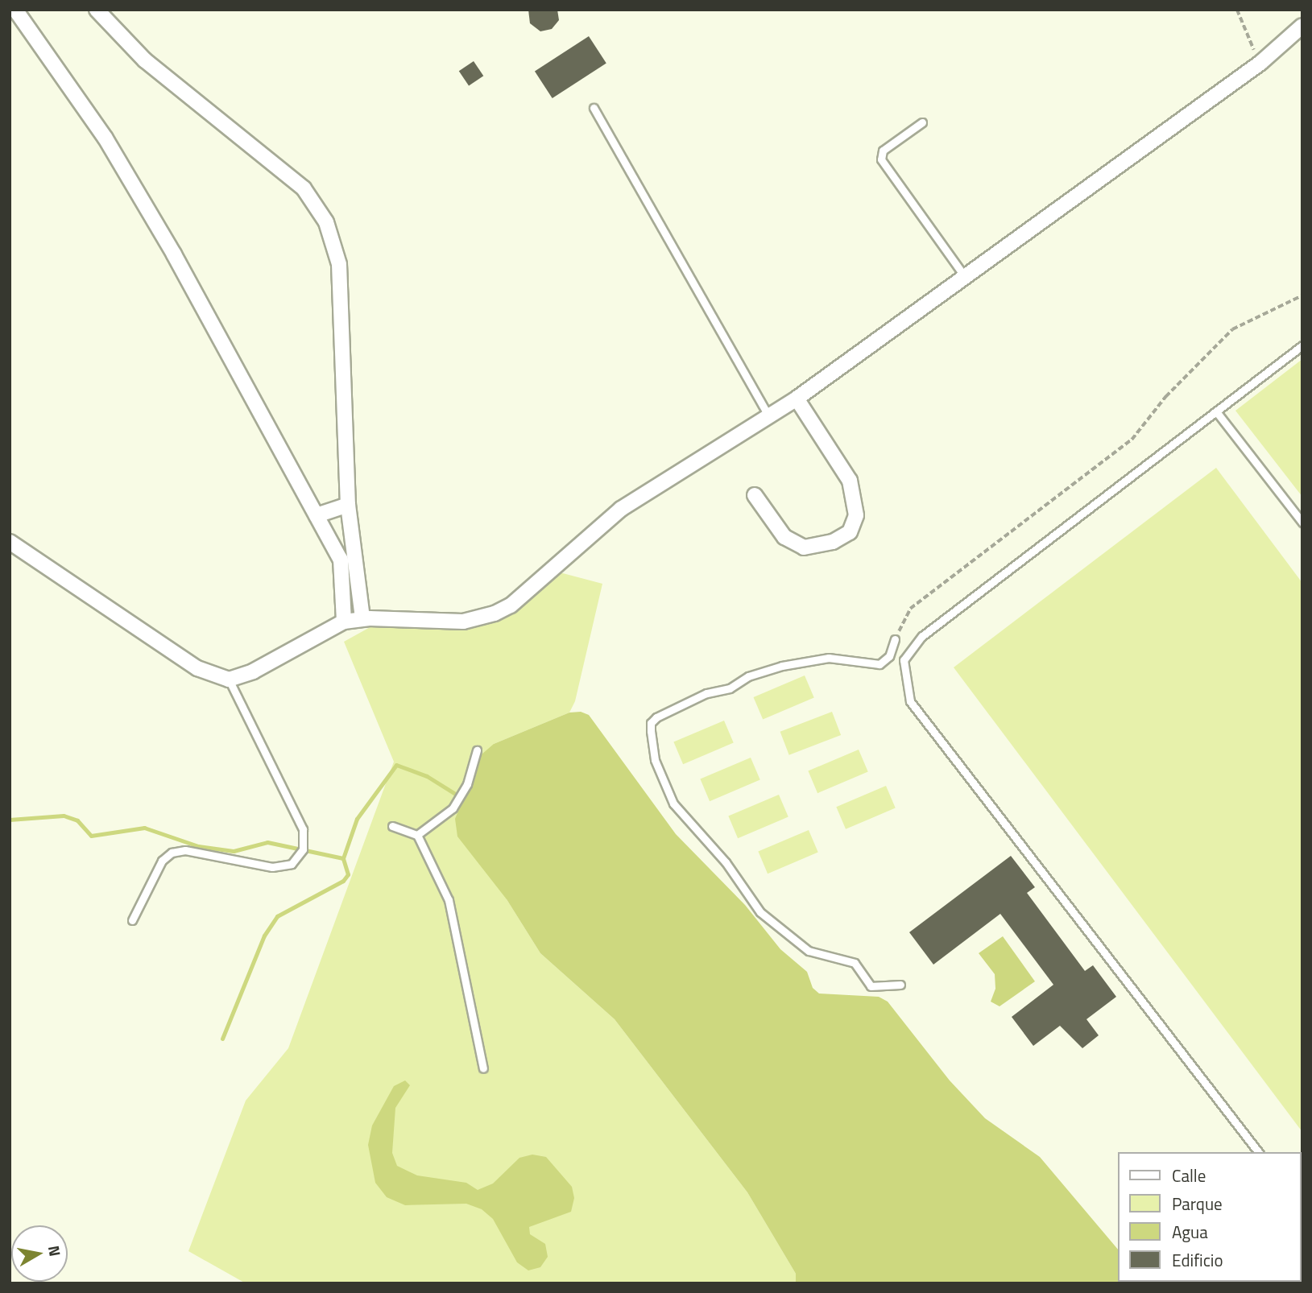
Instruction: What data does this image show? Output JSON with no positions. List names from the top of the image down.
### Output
{
  "legend": [
    "Calle",
    "Parque",
    "Agua",
    "Edificio"
  ],
  "north": "right"
}
